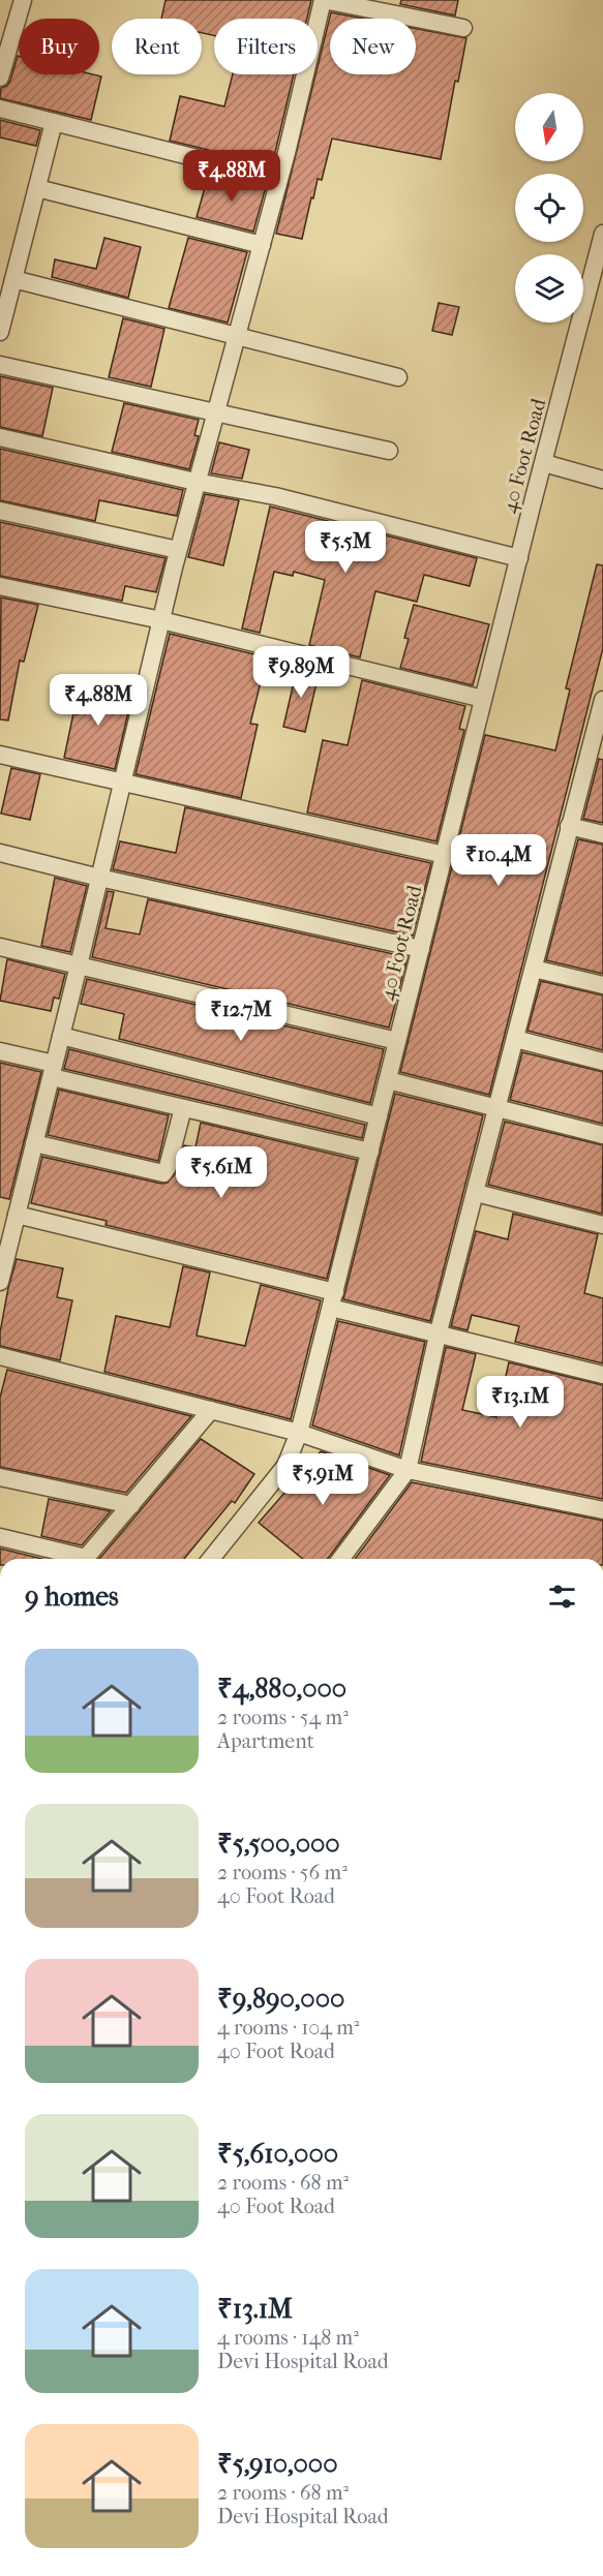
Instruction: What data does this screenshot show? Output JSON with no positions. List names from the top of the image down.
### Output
{
  "streets": {
    "street": ["40 Foot Road"]
  },
  "north": "bottom",
  "page": {
    "chip": [
      "Buy",
      "Rent",
      "Filters",
      "New"
    ],
    "price": [
      "₹4.88M",
      "₹5.5M",
      "₹9.89M",
      "₹4.88M",
      "₹10.4M",
      "₹12.7M",
      "₹5.61M",
      "₹13.1M",
      "₹5.91M"
    ],
    "heading": "9 homes",
    "list": [
      {
        "name": "₹4,880,000",
        "note": "2 rooms · 54 m² · Apartment"
      },
      {
        "name": "₹5,500,000",
        "note": "2 rooms · 56 m² · 40 Foot Road"
      },
      {
        "name": "₹9,890,000",
        "note": "4 rooms · 104 m² · 40 Foot Road"
      },
      {
        "name": "₹5,610,000",
        "note": "2 rooms · 68 m² · 40 Foot Road"
      },
      {
        "name": "₹13.1M",
        "note": "4 rooms · 148 m² · Devi Hospital Road"
      },
      {
        "name": "₹5,910,000",
        "note": "2 rooms · 68 m² · Devi Hospital Road"
      }
    ]
  }
}
